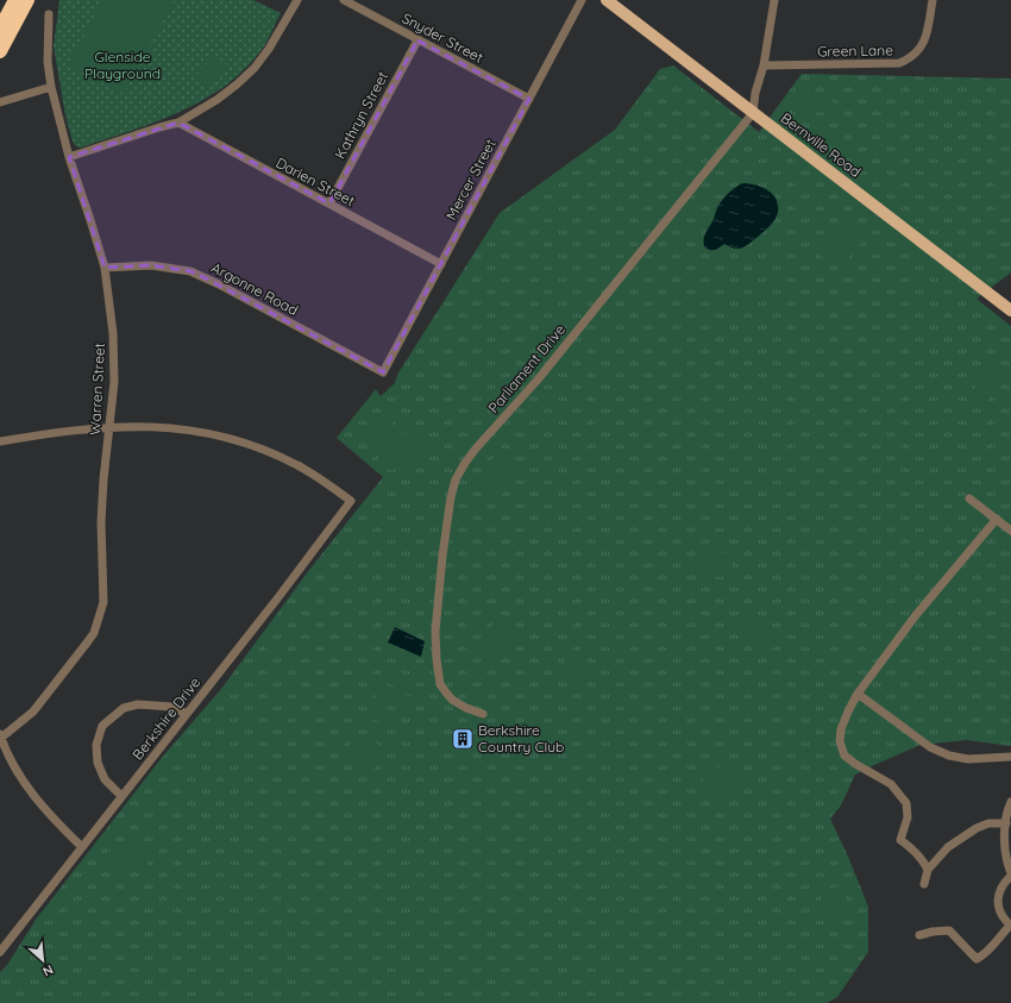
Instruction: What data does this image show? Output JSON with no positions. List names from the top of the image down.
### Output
{
  "streets": {
    "main road": ["Bernville Road"],
    "street": [
      "Snyder Street",
      "Green Lane",
      "Kathryn Street",
      "Mercer Street",
      "Darien Street",
      "Argonne Road",
      "Parliament Drive",
      "Warren Street",
      "Berkshire Drive"
    ]
  },
  "crossings": [
    ["Snyder Street", "Kathryn Street"],
    ["Snyder Street", "Mercer Street"],
    ["Green Lane", "Parliament Drive"],
    ["Kathryn Street", "Darien Street"],
    ["Bernville Road", "Parliament Drive"],
    ["Mercer Street", "Darien Street"],
    ["Mercer Street", "Argonne Road"],
    ["Argonne Road", "Warren Street"],
    ["Warren Street", "Berkshire Drive"]
  ],
  "parks": ["Glenside Playground"],
  "places": {
    "building": ["Berkshire Country Club"]
  },
  "north": "bottom right"
}
